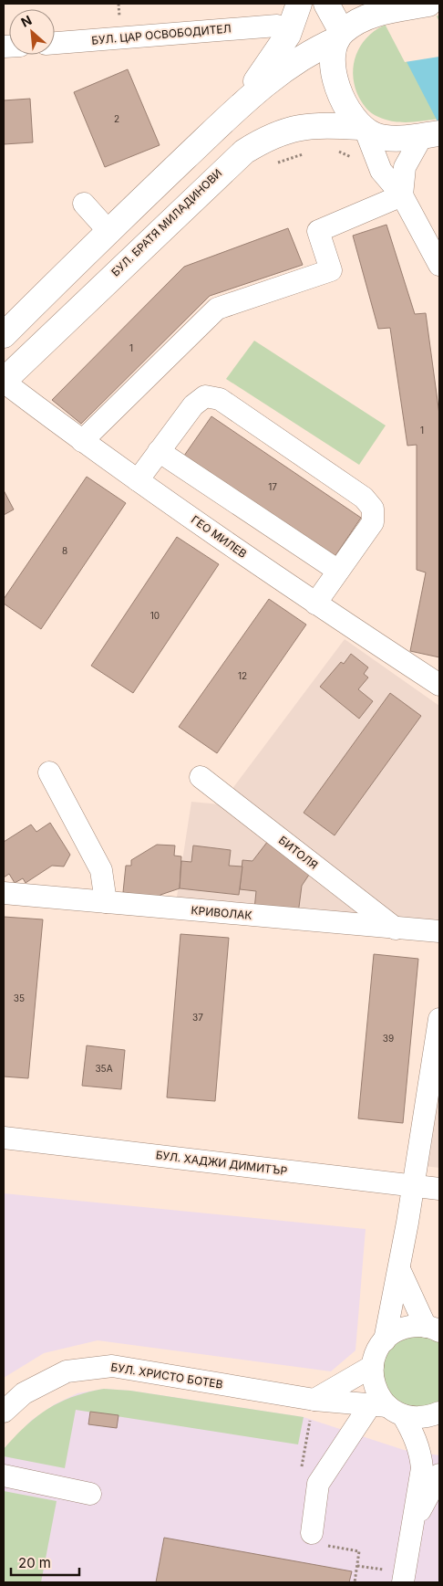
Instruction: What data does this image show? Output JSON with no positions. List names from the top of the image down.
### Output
{
  "streets": {
    "main road": ["БУЛ. БРАТЯ МИЛАДИНОВИ"],
    "street": [
      "БУЛ. ЦАР ОСВОБОДИТЕЛ",
      "ГЕО МИЛЕВ",
      "БИТОЛЯ",
      "КРИВОЛАК",
      "БУЛ. ХАДЖИ ДИМИТЪР",
      "БУЛ. ХРИСТО БОТЕВ"
    ]
  },
  "crossings": [
    ["БУЛ. БРАТЯ МИЛАДИНОВИ", "ГЕО МИЛЕВ"],
    ["БИТОЛЯ", "КРИВОЛАК"]
  ],
  "house_numbers": [
    "2",
    "1",
    "1",
    "17",
    "8",
    "10",
    "12",
    "35",
    "37",
    "39",
    "35А"
  ],
  "scale_bar": "20 m",
  "north": "top left"
}
